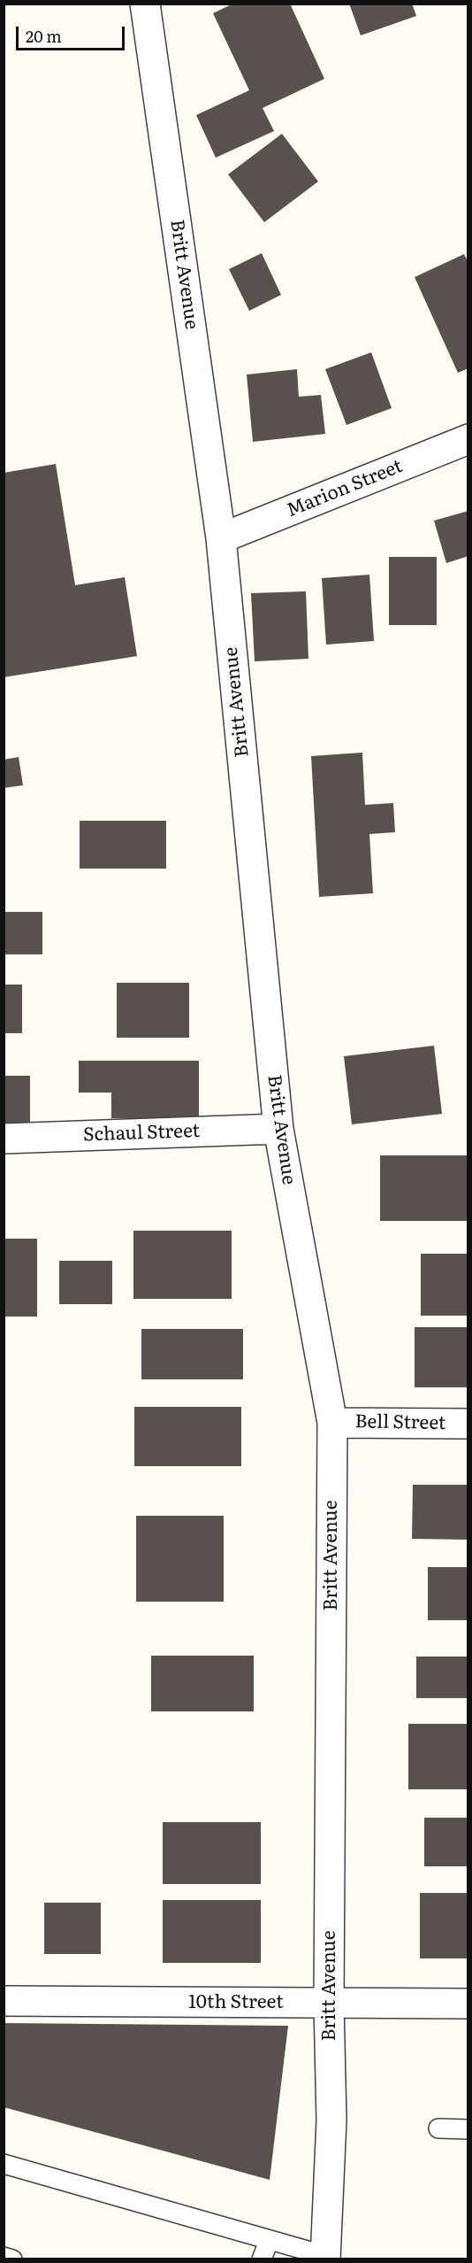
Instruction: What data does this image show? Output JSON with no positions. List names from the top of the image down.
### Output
{
  "streets": {
    "street": [
      "Britt Avenue",
      "Marion Street",
      "Schaul Street",
      "Bell Street",
      "10th Street"
    ]
  },
  "crossings": [
    ["Britt Avenue", "Marion Street"],
    ["Britt Avenue", "Schaul Street"],
    ["Britt Avenue", "Bell Street"],
    ["Britt Avenue", "10th Street"]
  ],
  "scale_bar": "20 m"
}
